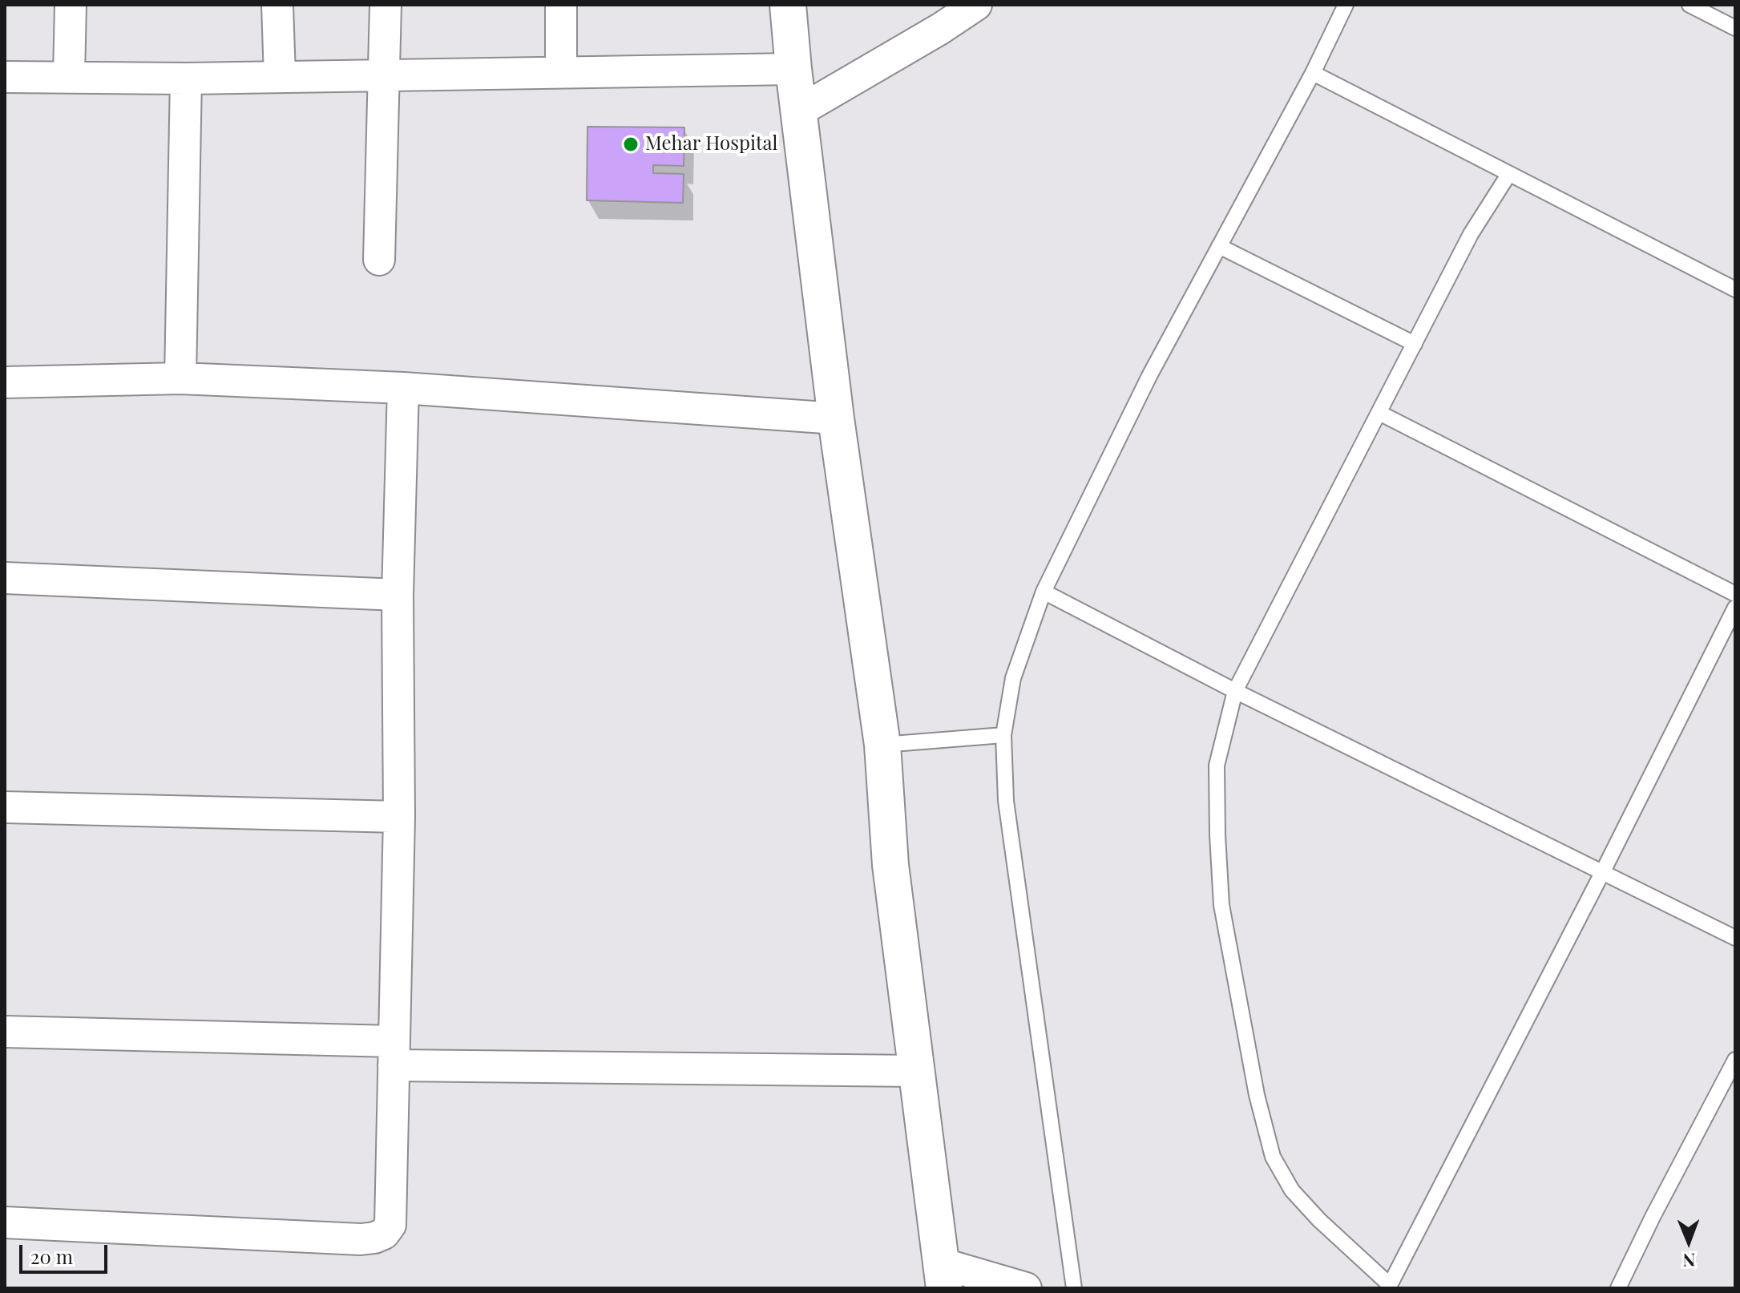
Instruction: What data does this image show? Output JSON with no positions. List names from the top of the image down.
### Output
{
  "places": ["Mehar Hospital"],
  "scale_bar": "20 m",
  "north": "bottom"
}
